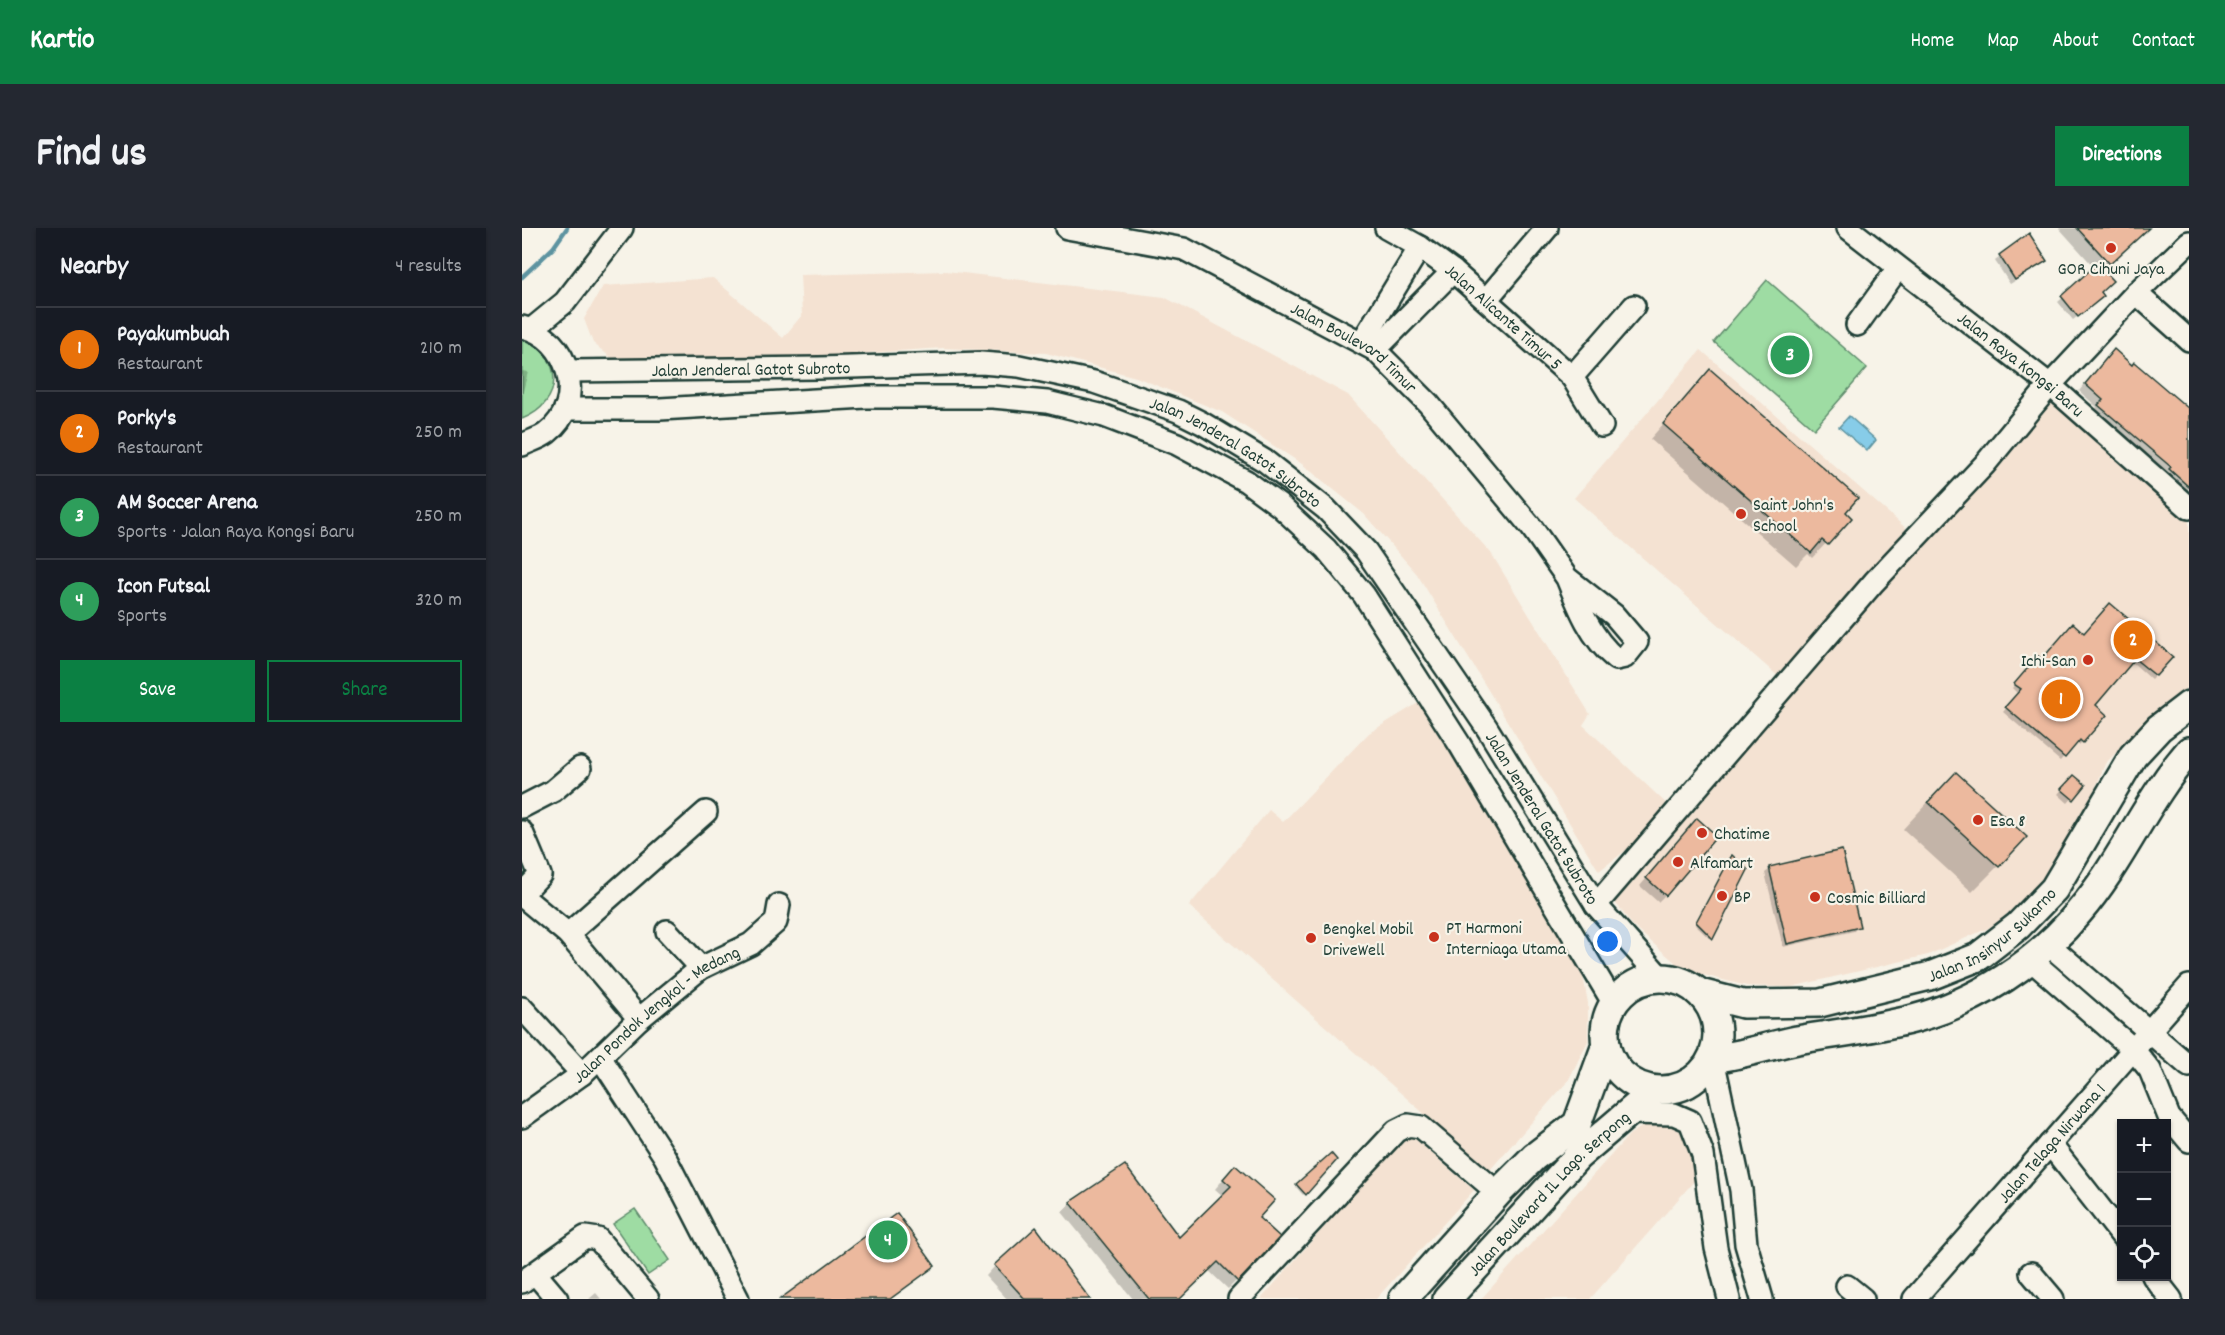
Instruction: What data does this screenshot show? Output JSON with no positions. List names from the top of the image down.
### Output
{
  "streets": {
    "main road": ["Jalan Insinyur Sukarno", "Jalan Boulevard IL Lago. Serpong"],
    "street": [
      "Jalan Alicante Timur 5",
      "Jalan Boulevard Timur",
      "Jalan Raya Kongsi Baru",
      "Jalan Jenderal Gatot Subroto",
      "Jalan Pondok Jengkol - Medang",
      "Jalan Telaga Nirwana 1"
    ]
  },
  "crossings": [
    ["Jalan Jenderal Gatot Subroto", "Jalan Insinyur Sukarno"],
    ["Jalan Jenderal Gatot Subroto", "Jalan Boulevard IL Lago. Serpong"],
    ["Jalan Insinyur Sukarno", "Jalan Boulevard IL Lago. Serpong"]
  ],
  "places": [
    "GOR Cihuni Jaya",
    "Saint John's School",
    "Ichi-San",
    "Esa 8",
    "Chatime",
    "Alfamart",
    "BP",
    "Cosmic Billiard",
    "PT Harmoni Interniaga Utama",
    "Bengkel Mobil DriveWell"
  ],
  "page": {
    "header": "Kartio",
    "nav": [
      "Home",
      "Map",
      "About",
      "Contact"
    ],
    "title": "Find us",
    "buttons": [
      "Directions",
      ["Save", "Share"]
    ],
    "heading": ["Nearby", "4 results"],
    "list": [
      {
        "mark": "1",
        "name": "Payakumbuah",
        "note": "Restaurant",
        "value": "210 m"
      },
      {
        "mark": "2",
        "name": "Porky's",
        "note": "Restaurant",
        "value": "250 m"
      },
      {
        "mark": "3",
        "name": "AM Soccer Arena",
        "note": "Sports · Jalan Raya Kongsi Baru",
        "value": "250 m"
      },
      {
        "mark": "4",
        "name": "Icon Futsal",
        "note": "Sports",
        "value": "320 m"
      }
    ],
    "pins": [
      "3",
      "2",
      "1",
      "4"
    ],
    "map_buttons": ["+", "−"]
  }
}
